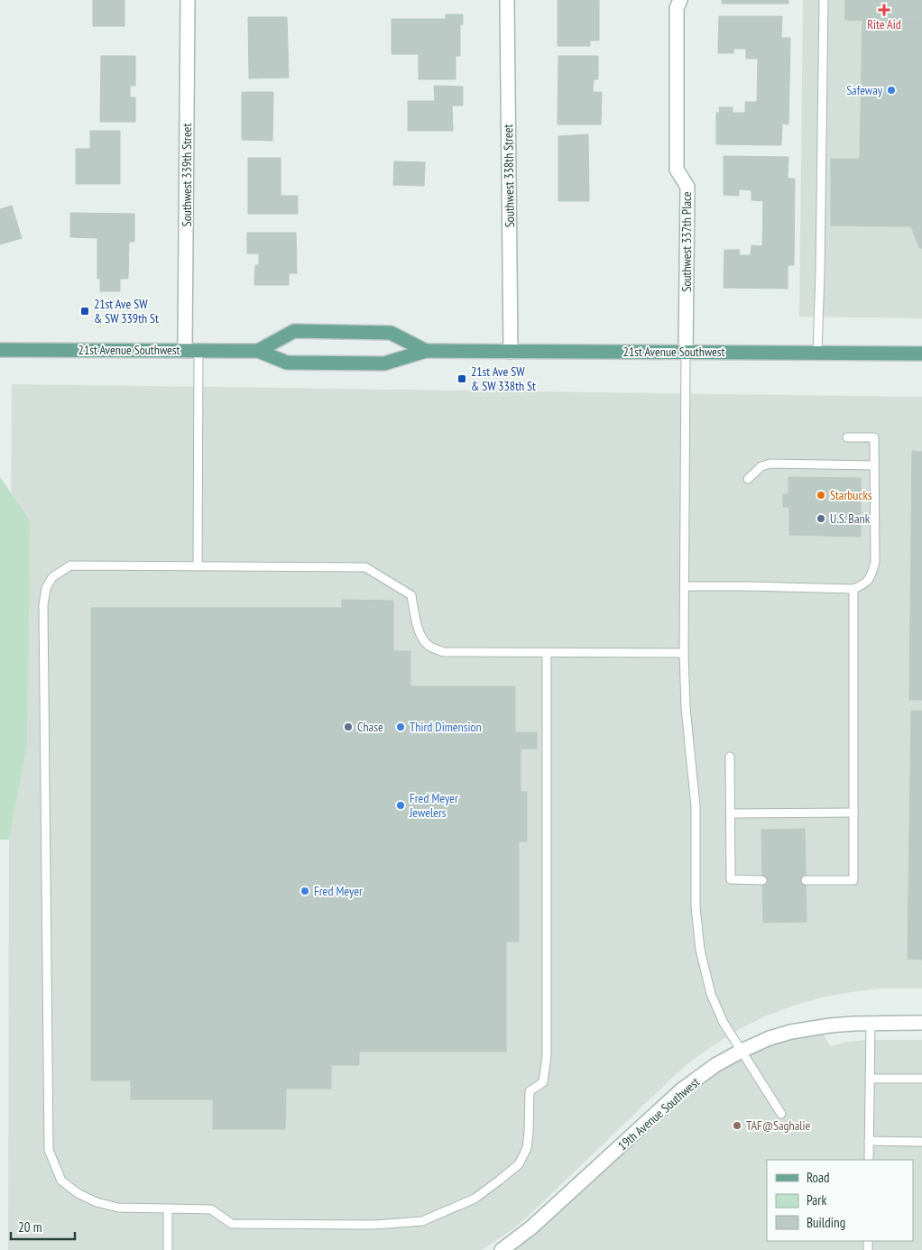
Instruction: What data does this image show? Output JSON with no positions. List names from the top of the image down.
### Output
{
  "streets": {
    "main road": ["21st Avenue Southwest"],
    "street": [
      "Southwest 339th Street",
      "Southwest 338th Street",
      "Southwest 337th Place",
      "19th Avenue Southwest"
    ]
  },
  "crossings": [
    ["Southwest 339th Street", "21st Avenue Southwest"],
    ["Southwest 338th Street", "21st Avenue Southwest"],
    ["Southwest 337th Place", "21st Avenue Southwest"]
  ],
  "places": {
    "health": ["Rite Aid"],
    "other": [
      "Safeway",
      "Starbucks",
      "U.S. Bank",
      "Chase",
      "Third Dimension",
      "Fred Meyer Jewelers",
      "Fred Meyer",
      "TAF@Saghalie"
    ],
    "transit": ["21st Ave SW & SW 339th St", "21st Ave SW & SW 338th St"]
  },
  "legend": ["Road", "Park", "Building"],
  "scale_bar": "20 m"
}
